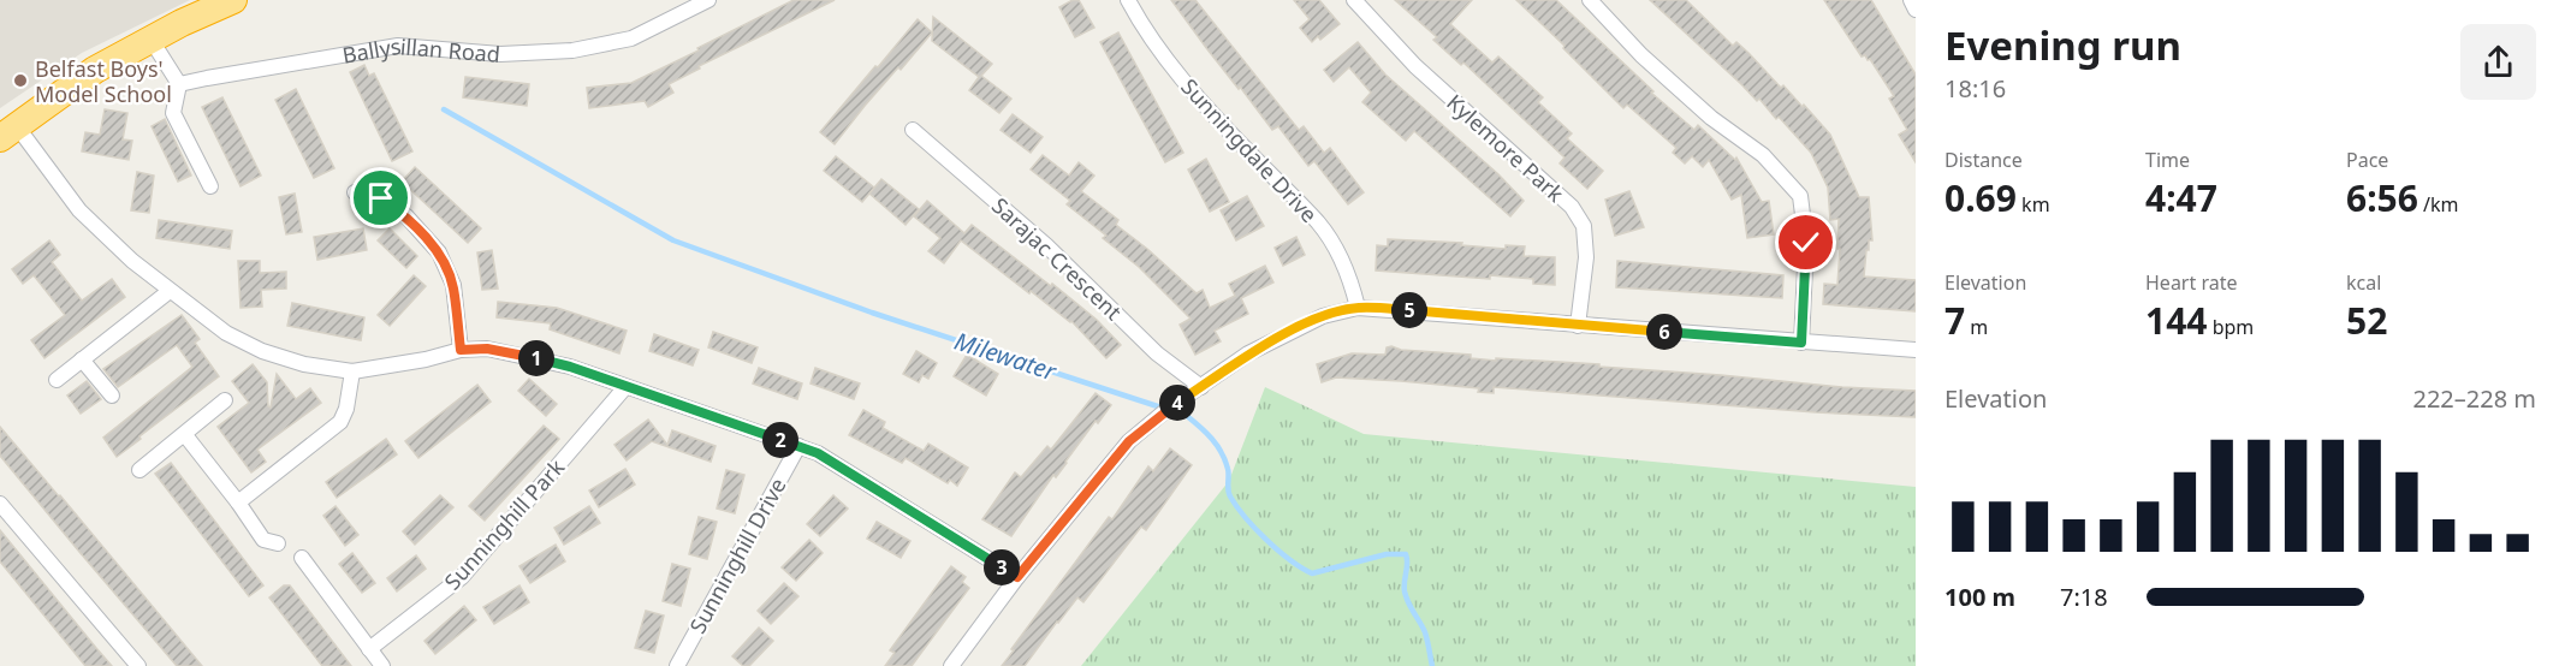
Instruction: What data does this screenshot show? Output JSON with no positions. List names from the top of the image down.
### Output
{
  "streets": {
    "street": [
      "Ballysillan Road",
      "Kylemore Park",
      "Sunningdale Drive",
      "Sarajac Crescent",
      "Sunninghill Park",
      "Sunninghill Drive"
    ]
  },
  "water": ["Milewater"],
  "places": ["Belfast Boys' Model School"],
  "page": {
    "heading": ["Evening run", "18:16"],
    "stats": [
      ["Distance", "0.69 km"],
      ["Time", "4:47"],
      ["Pace", "6:56 /km"],
      ["Elevation", "7 m"],
      ["Heart rate", "144 bpm"],
      ["kcal", "52"]
    ],
    "pins": [
      "5",
      "6",
      "1",
      "4",
      "2",
      "3"
    ],
    "chart": ["Elevation", "222–228 m"],
    "list": [
      {
        "name": "100 m",
        "note": "7:18"
      }
    ]
  }
}
